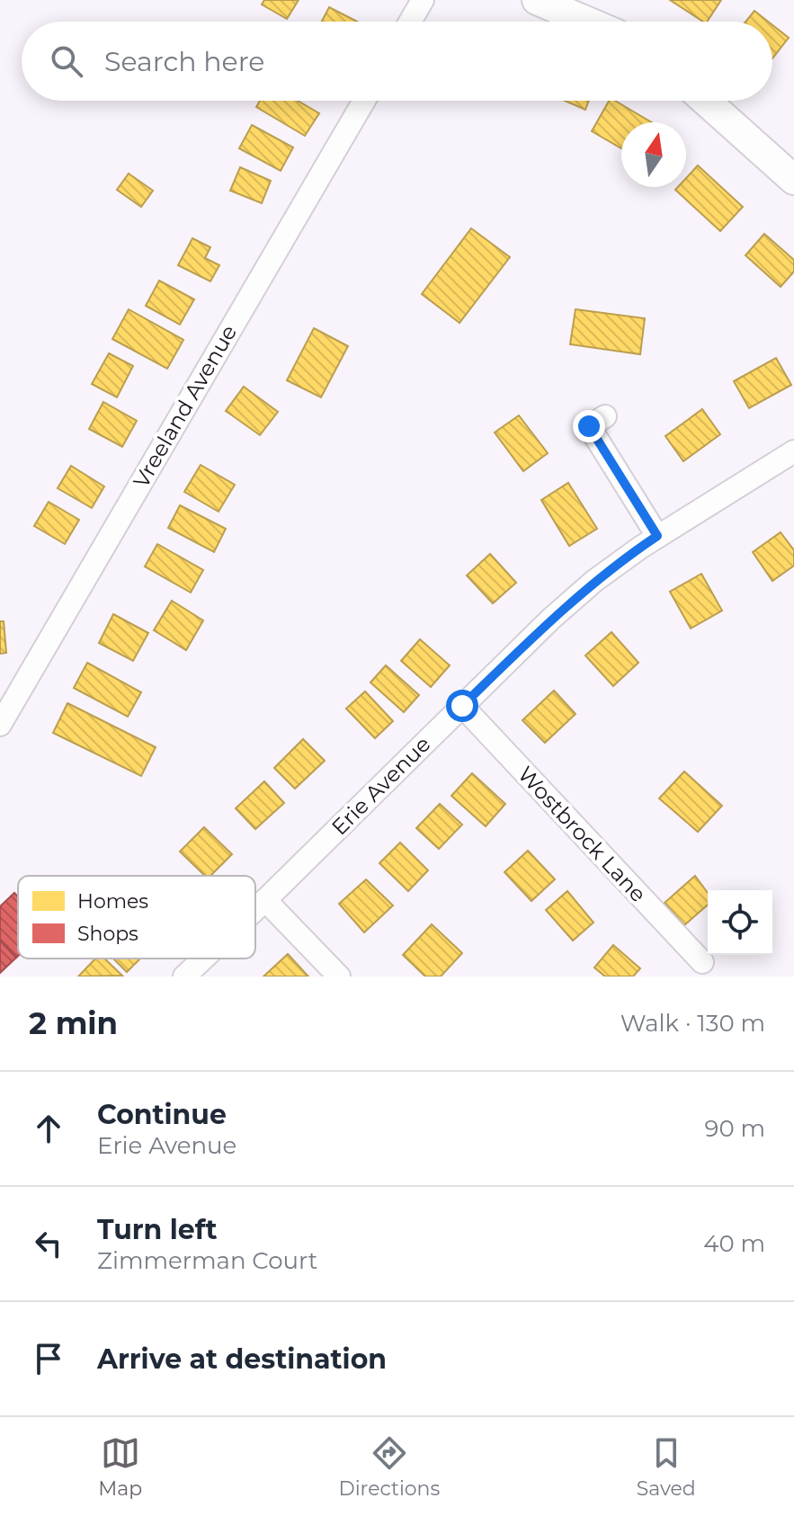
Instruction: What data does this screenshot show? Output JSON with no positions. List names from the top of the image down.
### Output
{
  "streets": {
    "street": ["Vreeland Avenue", "Erie Avenue", "Wostbrock Lane"]
  },
  "crossings": [
    ["Erie Avenue", "Wostbrock Lane"]
  ],
  "legend": ["Homes", "Shops"],
  "north": "top",
  "page": {
    "search": "Search here",
    "heading": ["2 min", "Walk · 130 m"],
    "list": [
      ["Continue", "Erie Avenue", "90 m"],
      ["Turn left", "Zimmerman Court", "40 m"],
      "Arrive at destination"
    ],
    "nav": ["Map", "Directions", "Saved"]
  }
}
